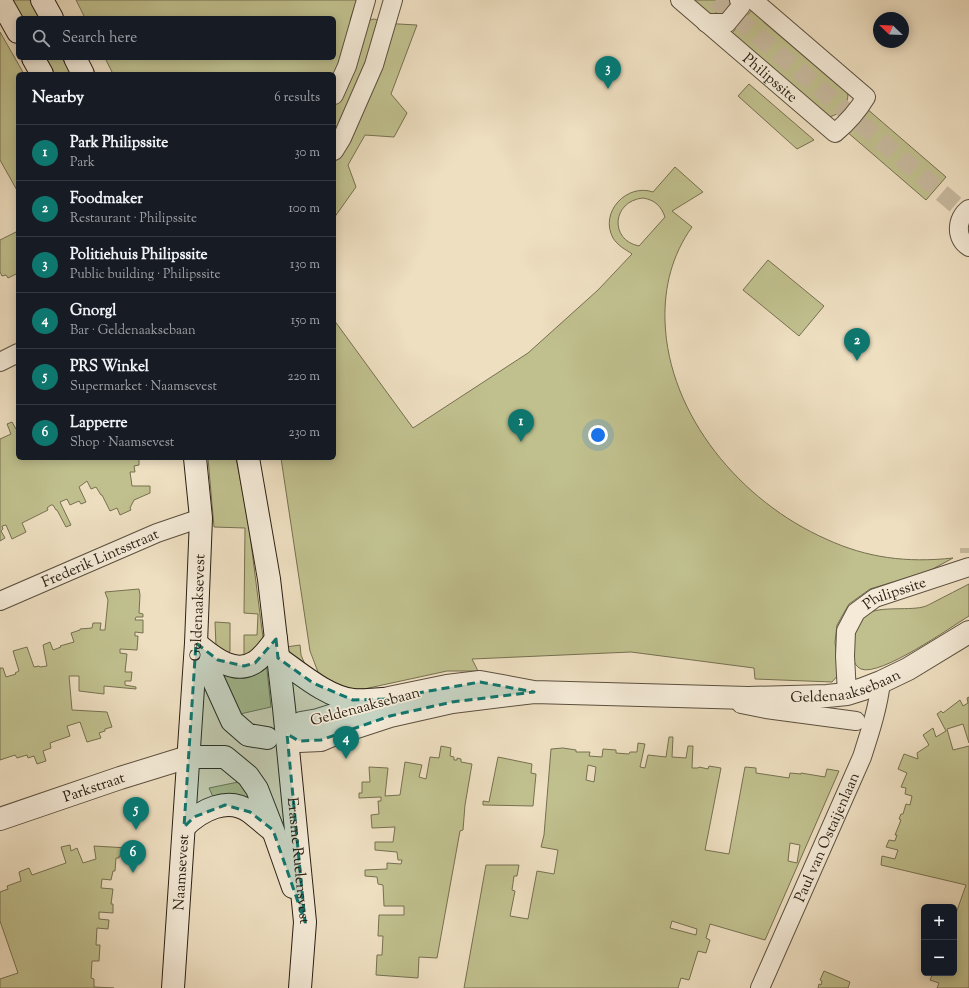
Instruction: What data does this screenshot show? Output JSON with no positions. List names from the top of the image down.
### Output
{
  "streets": {
    "main road": [
      "Geldenaaksevest",
      "Geldenaaksebaan",
      "Parkstraat",
      "Erasme Ruelensvest",
      "Naamsevest"
    ],
    "street": ["Philipssite", "Frederik Lintsstraat", "Paul van Ostaijenlaan"]
  },
  "crossings": [
    ["Philipssite", "Geldenaaksebaan"],
    ["Frederik Lintsstraat", "Geldenaaksevest"],
    ["Geldenaaksevest", "Parkstraat"],
    ["Geldenaaksevest", "Naamsevest"],
    ["Geldenaaksebaan", "Paul van Ostaijenlaan"],
    ["Geldenaaksebaan", "Erasme Ruelensvest"],
    ["Parkstraat", "Naamsevest"]
  ],
  "north": "top left",
  "page": {
    "search": "Search here",
    "pins": [
      "3",
      "2",
      "1",
      "4",
      "5",
      "6"
    ],
    "heading": ["Nearby", "6 results"],
    "list": [
      {
        "mark": "1",
        "name": "Park Philipssite",
        "note": "Park",
        "value": "30 m"
      },
      {
        "mark": "2",
        "name": "Foodmaker",
        "note": "Restaurant · Philipssite",
        "value": "100 m"
      },
      {
        "mark": "3",
        "name": "Politiehuis Philipssite",
        "note": "Public building · Philipssite",
        "value": "130 m"
      },
      {
        "mark": "4",
        "name": "Gnorgl",
        "note": "Bar · Geldenaaksebaan",
        "value": "150 m"
      },
      {
        "mark": "5",
        "name": "PRS Winkel",
        "note": "Supermarket · Naamsevest",
        "value": "220 m"
      },
      {
        "mark": "6",
        "name": "Lapperre",
        "note": "Shop · Naamsevest",
        "value": "230 m"
      }
    ],
    "map_buttons": ["+", "−"]
  }
}
